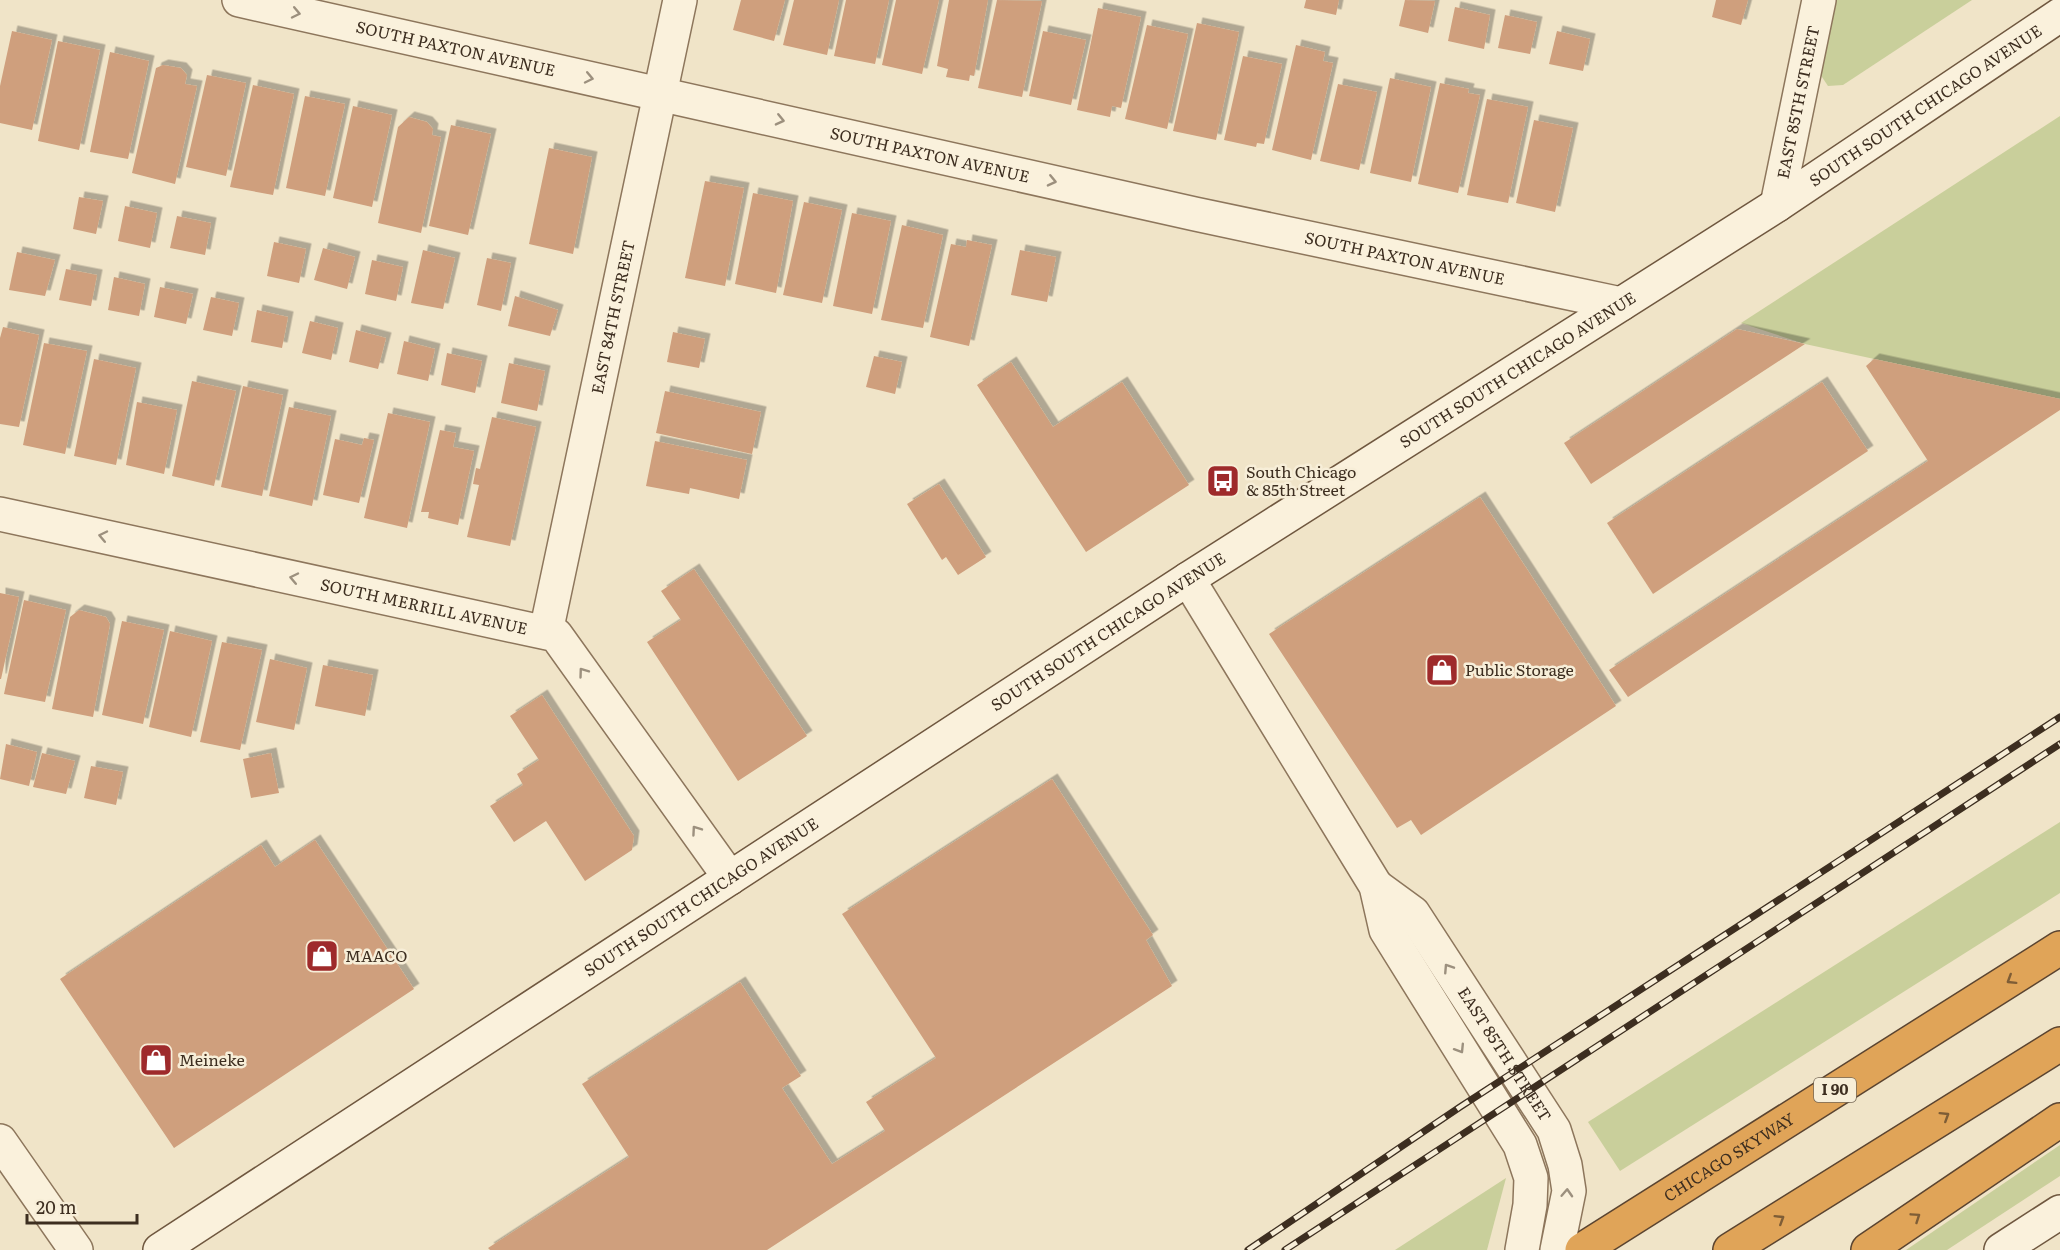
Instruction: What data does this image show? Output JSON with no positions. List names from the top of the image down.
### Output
{
  "streets": {
    "highway": ["I 90", "CHICAGO SKYWAY"],
    "street": [
      "SOUTH PAXTON AVENUE",
      "EAST 85TH STREET",
      "SOUTH SOUTH CHICAGO AVENUE",
      "EAST 84TH STREET",
      "SOUTH MERRILL AVENUE"
    ]
  },
  "crossings": [
    ["SOUTH PAXTON AVENUE", "SOUTH SOUTH CHICAGO AVENUE"],
    ["SOUTH PAXTON AVENUE", "EAST 84TH STREET"],
    ["EAST 85TH STREET", "SOUTH SOUTH CHICAGO AVENUE"],
    ["SOUTH SOUTH CHICAGO AVENUE", "SOUTH MERRILL AVENUE"],
    ["EAST 84TH STREET", "SOUTH MERRILL AVENUE"]
  ],
  "one_way": ["SOUTH PAXTON AVENUE", "SOUTH MERRILL AVENUE"],
  "places": {
    "bus stop": ["South Chicago & 85th Street"],
    "shop": ["Public Storage", "MAACO", "Meineke"]
  },
  "scale_bar": "20 m"
}
